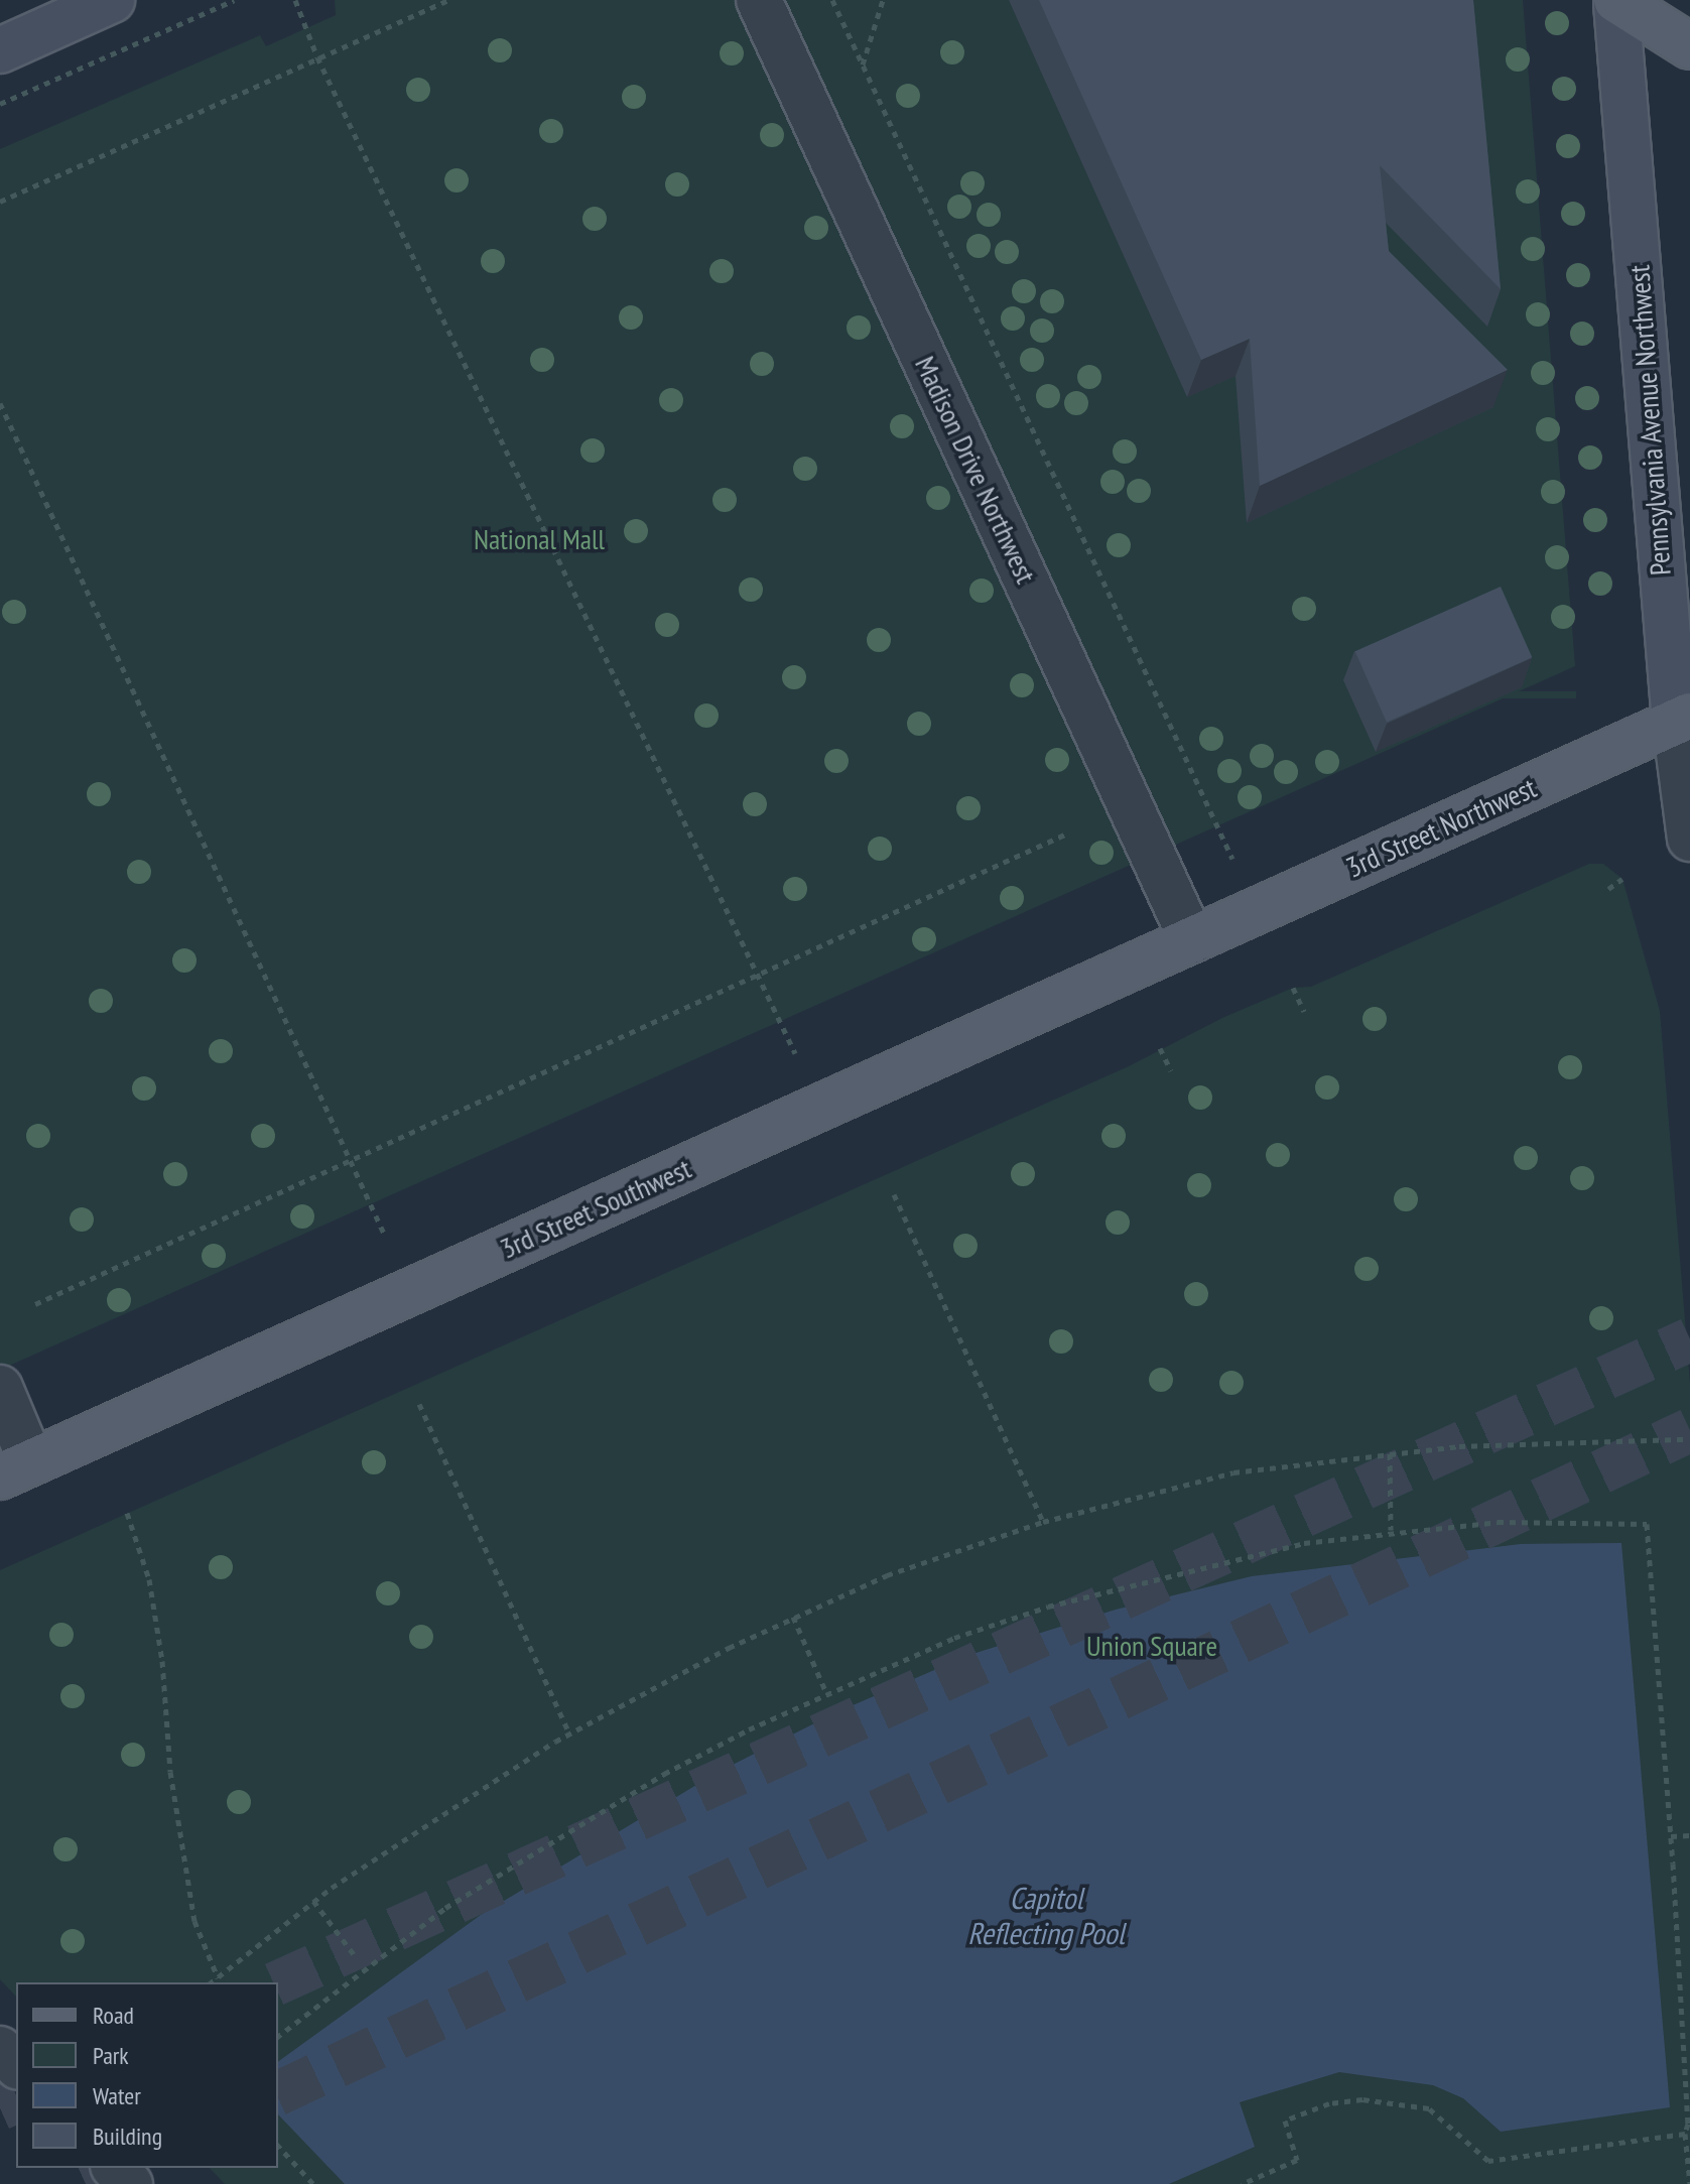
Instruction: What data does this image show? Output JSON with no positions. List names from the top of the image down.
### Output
{
  "streets": {
    "main road": ["Pennsylvania Avenue Northwest", "3rd Street Northwest", "3rd Street Southwest"],
    "street": ["Madison Drive Northwest"]
  },
  "crossings": [
    ["Pennsylvania Avenue Northwest", "3rd Street Northwest"],
    ["Madison Drive Northwest", "3rd Street Northwest"],
    ["Madison Drive Northwest", "3rd Street Southwest"],
    ["3rd Street Northwest", "3rd Street Southwest"]
  ],
  "water": ["Capitol Reflecting Pool"],
  "parks": ["National Mall", "Union Square"],
  "legend": [
    "Road",
    "Park",
    "Water",
    "Building"
  ]
}
